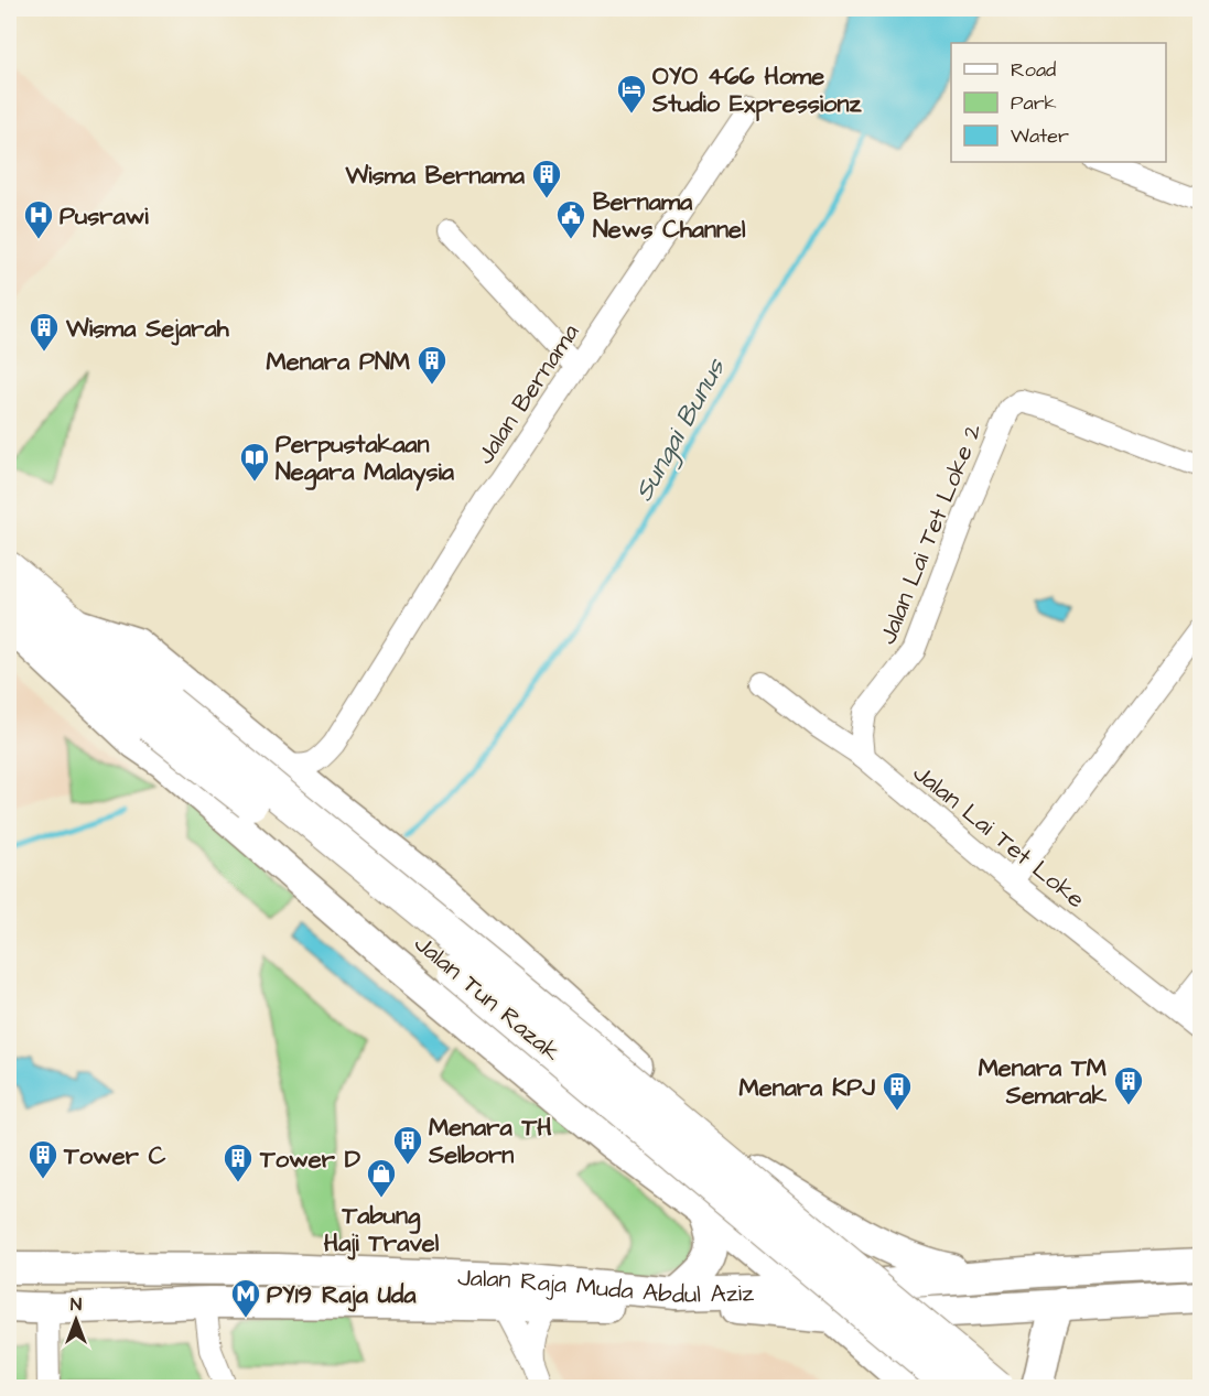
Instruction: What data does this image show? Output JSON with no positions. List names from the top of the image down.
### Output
{
  "streets": {
    "main road": ["Jalan Tun Razak", "Jalan Raja Muda Abdul Aziz"],
    "street": ["Jalan Bernama", "Jalan Lai Tet Loke 2", "Jalan Lai Tet Loke"]
  },
  "crossings": [
    ["Jalan Bernama", "Jalan Tun Razak"],
    ["Jalan Lai Tet Loke 2", "Jalan Lai Tet Loke"],
    ["Jalan Tun Razak", "Jalan Raja Muda Abdul Aziz"]
  ],
  "water": ["Sungai Bunus"],
  "places": {
    "hotel": ["OYO 466 Home Studio Expressionz"],
    "building": [
      "Wisma Bernama",
      "Wisma Sejarah",
      "Menara PNM",
      "Menara TM Semarak",
      "Menara KPJ",
      "Menara TH Selborn",
      "Tower C",
      "Tower D"
    ],
    "hospital": ["Pusrawi"],
    "public building": ["Bernama News Channel"],
    "library": ["Perpustakaan Negara Malaysia"],
    "shop": ["Tabung Haji Travel"],
    "metro station": ["PY19 Raja Uda"]
  },
  "legend": ["Road", "Park", "Water"],
  "north": "top"
}
